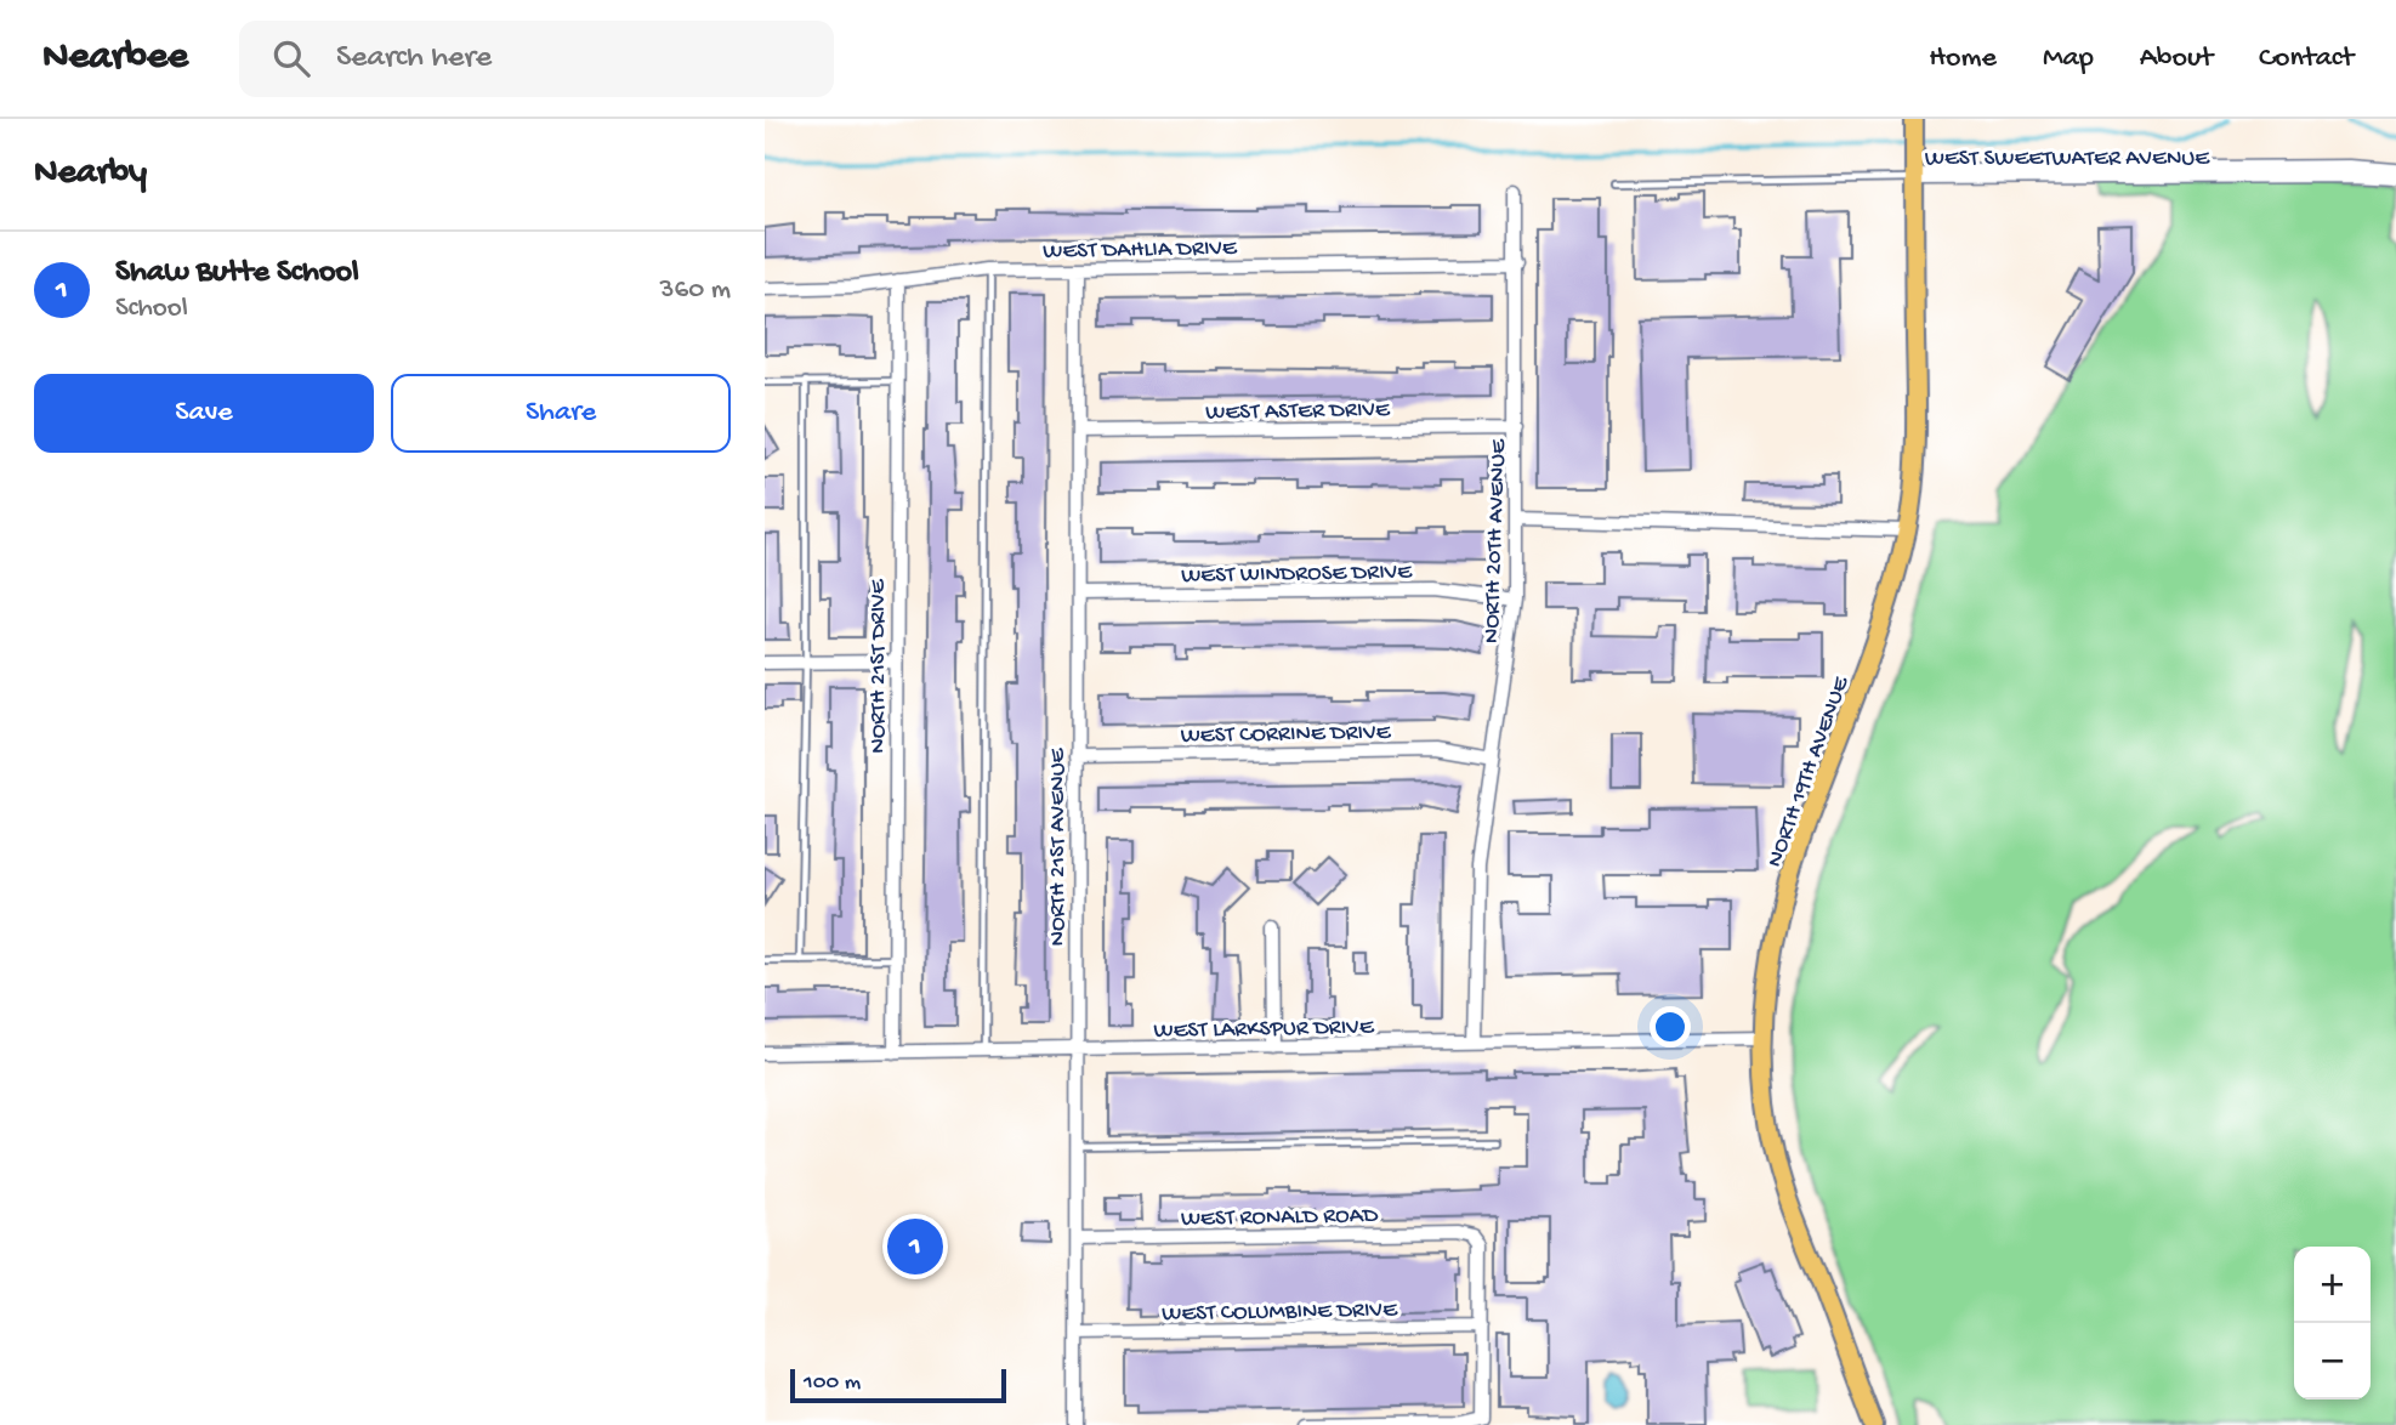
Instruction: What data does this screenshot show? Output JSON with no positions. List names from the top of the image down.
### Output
{
  "streets": {
    "main road": ["NORTH 19TH AVENUE"],
    "street": [
      "WEST SWEETWATER AVENUE",
      "WEST DAHLIA DRIVE",
      "WEST ASTER DRIVE",
      "NORTH 20TH AVENUE",
      "WEST WINDROSE DRIVE",
      "NORTH 21ST DRIVE",
      "WEST CORRINE DRIVE",
      "NORTH 21ST AVENUE",
      "WEST LARKSPUR DRIVE",
      "WEST RONALD ROAD",
      "WEST COLUMBINE DRIVE"
    ]
  },
  "crossings": [
    ["WEST SWEETWATER AVENUE", "NORTH 19TH AVENUE"],
    ["WEST DAHLIA DRIVE", "NORTH 20TH AVENUE"],
    ["WEST DAHLIA DRIVE", "NORTH 21ST DRIVE"],
    ["WEST DAHLIA DRIVE", "NORTH 21ST AVENUE"],
    ["WEST ASTER DRIVE", "NORTH 20TH AVENUE"],
    ["WEST ASTER DRIVE", "NORTH 21ST AVENUE"],
    ["NORTH 20TH AVENUE", "WEST WINDROSE DRIVE"],
    ["NORTH 20TH AVENUE", "WEST CORRINE DRIVE"],
    ["NORTH 20TH AVENUE", "WEST LARKSPUR DRIVE"],
    ["WEST WINDROSE DRIVE", "NORTH 21ST AVENUE"],
    ["NORTH 21ST DRIVE", "WEST LARKSPUR DRIVE"],
    ["WEST CORRINE DRIVE", "NORTH 21ST AVENUE"],
    ["NORTH 19TH AVENUE", "WEST LARKSPUR DRIVE"],
    ["NORTH 21ST AVENUE", "WEST LARKSPUR DRIVE"],
    ["NORTH 21ST AVENUE", "WEST RONALD ROAD"],
    ["NORTH 21ST AVENUE", "WEST COLUMBINE DRIVE"],
    ["WEST RONALD ROAD", "WEST COLUMBINE DRIVE"]
  ],
  "scale_bar": "100 m",
  "page": {
    "header": "Nearbee",
    "search": "Search here",
    "nav": [
      "Home",
      "Map",
      "About",
      "Contact"
    ],
    "heading": "Nearby",
    "list": [
      {
        "mark": "1",
        "name": "Shaw Butte School",
        "note": "School",
        "value": "360 m"
      }
    ],
    "buttons": ["Save", "Share"],
    "pins": "1",
    "map_buttons": ["+", "−"],
    "scale": "100 m"
  }
}
